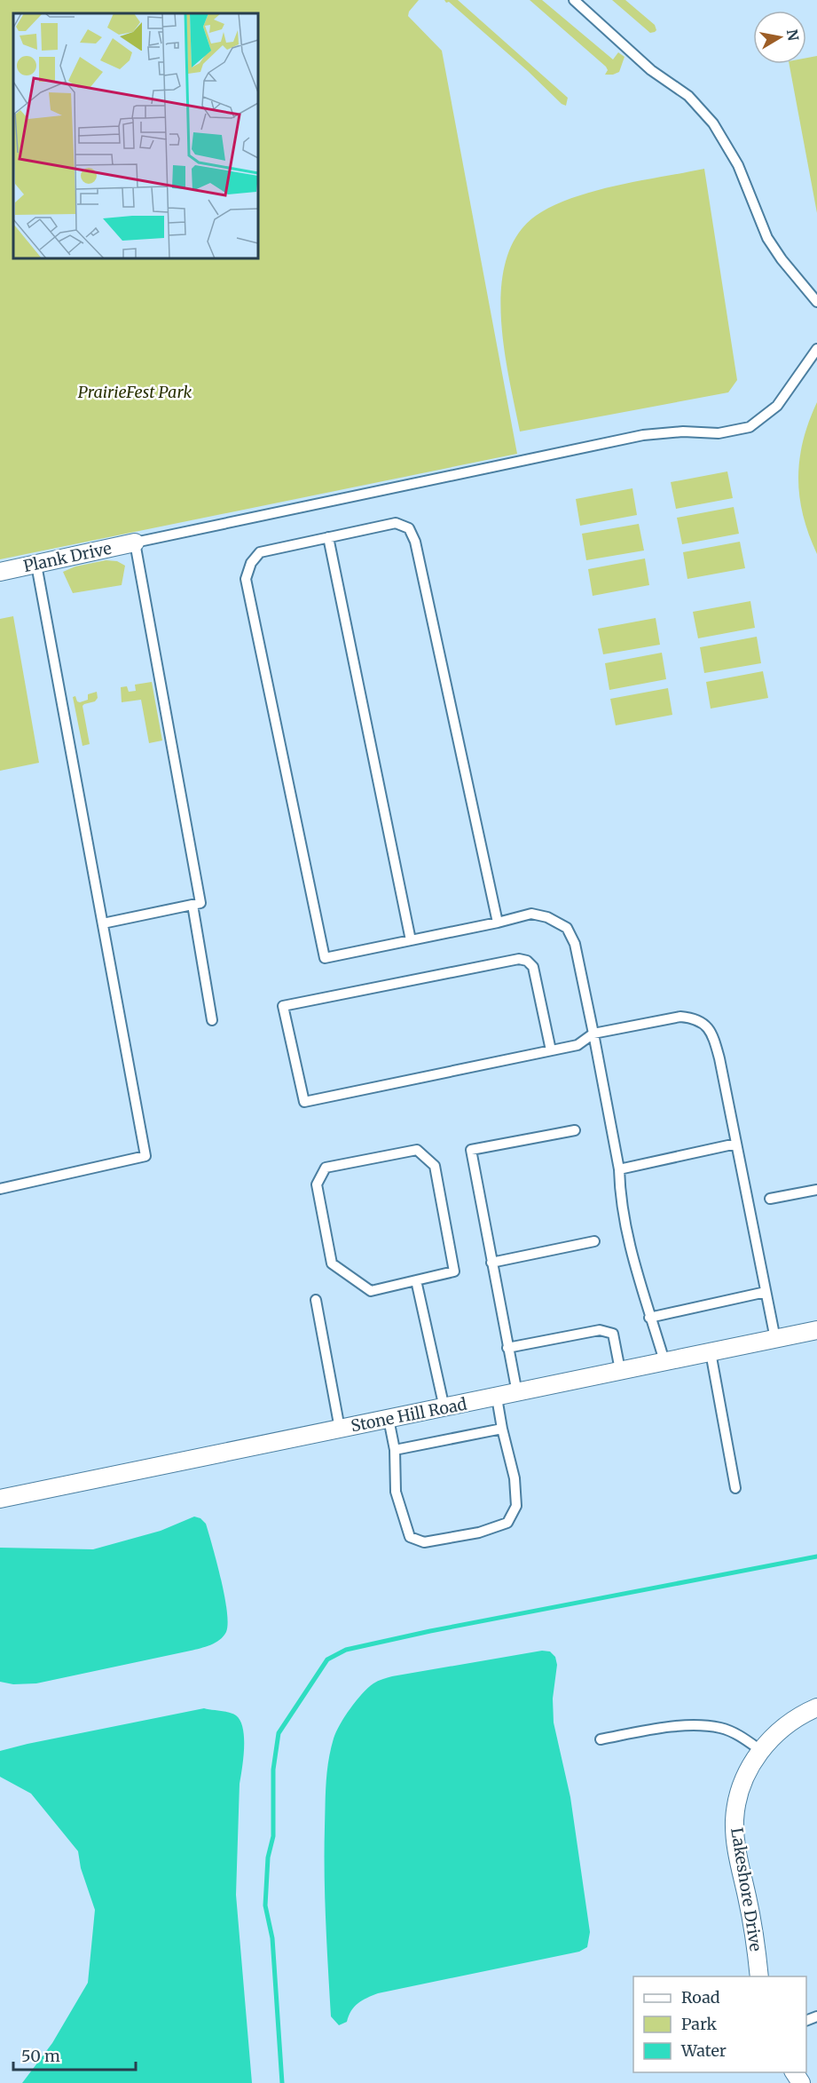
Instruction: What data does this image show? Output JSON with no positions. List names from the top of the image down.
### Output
{
  "streets": {
    "street": ["Plank Drive", "Stone Hill Road", "Lakeshore Drive"]
  },
  "parks": ["PrairieFest Park"],
  "legend": ["Road", "Park", "Water"],
  "scale_bar": "50 m",
  "north": "right"
}
